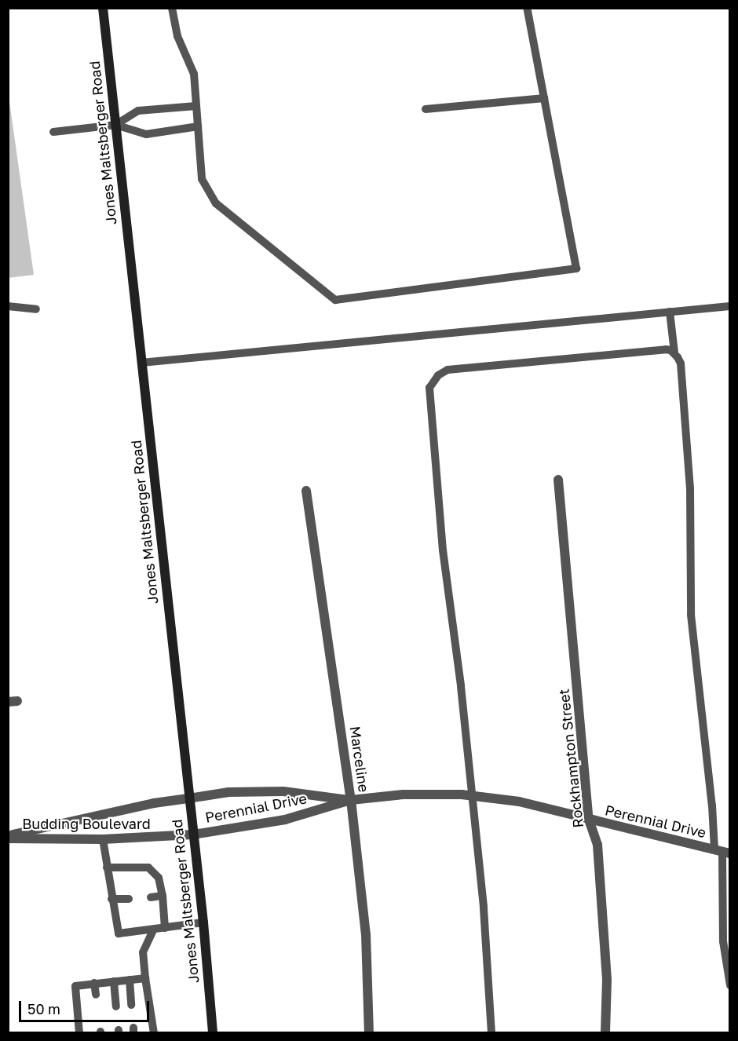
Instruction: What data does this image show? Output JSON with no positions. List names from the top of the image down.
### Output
{
  "streets": {
    "main road": ["Jones Maltsberger Road"],
    "street": [
      "Rockhampton Street",
      "Marceline",
      "Perennial Drive",
      "Budding Boulevard"
    ]
  },
  "crossings": [
    ["Jones Maltsberger Road", "Perennial Drive"],
    ["Jones Maltsberger Road", "Budding Boulevard"],
    ["Rockhampton Street", "Perennial Drive"],
    ["Marceline", "Perennial Drive"],
    ["Perennial Drive", "Budding Boulevard"]
  ],
  "scale_bar": "50 m"
}
